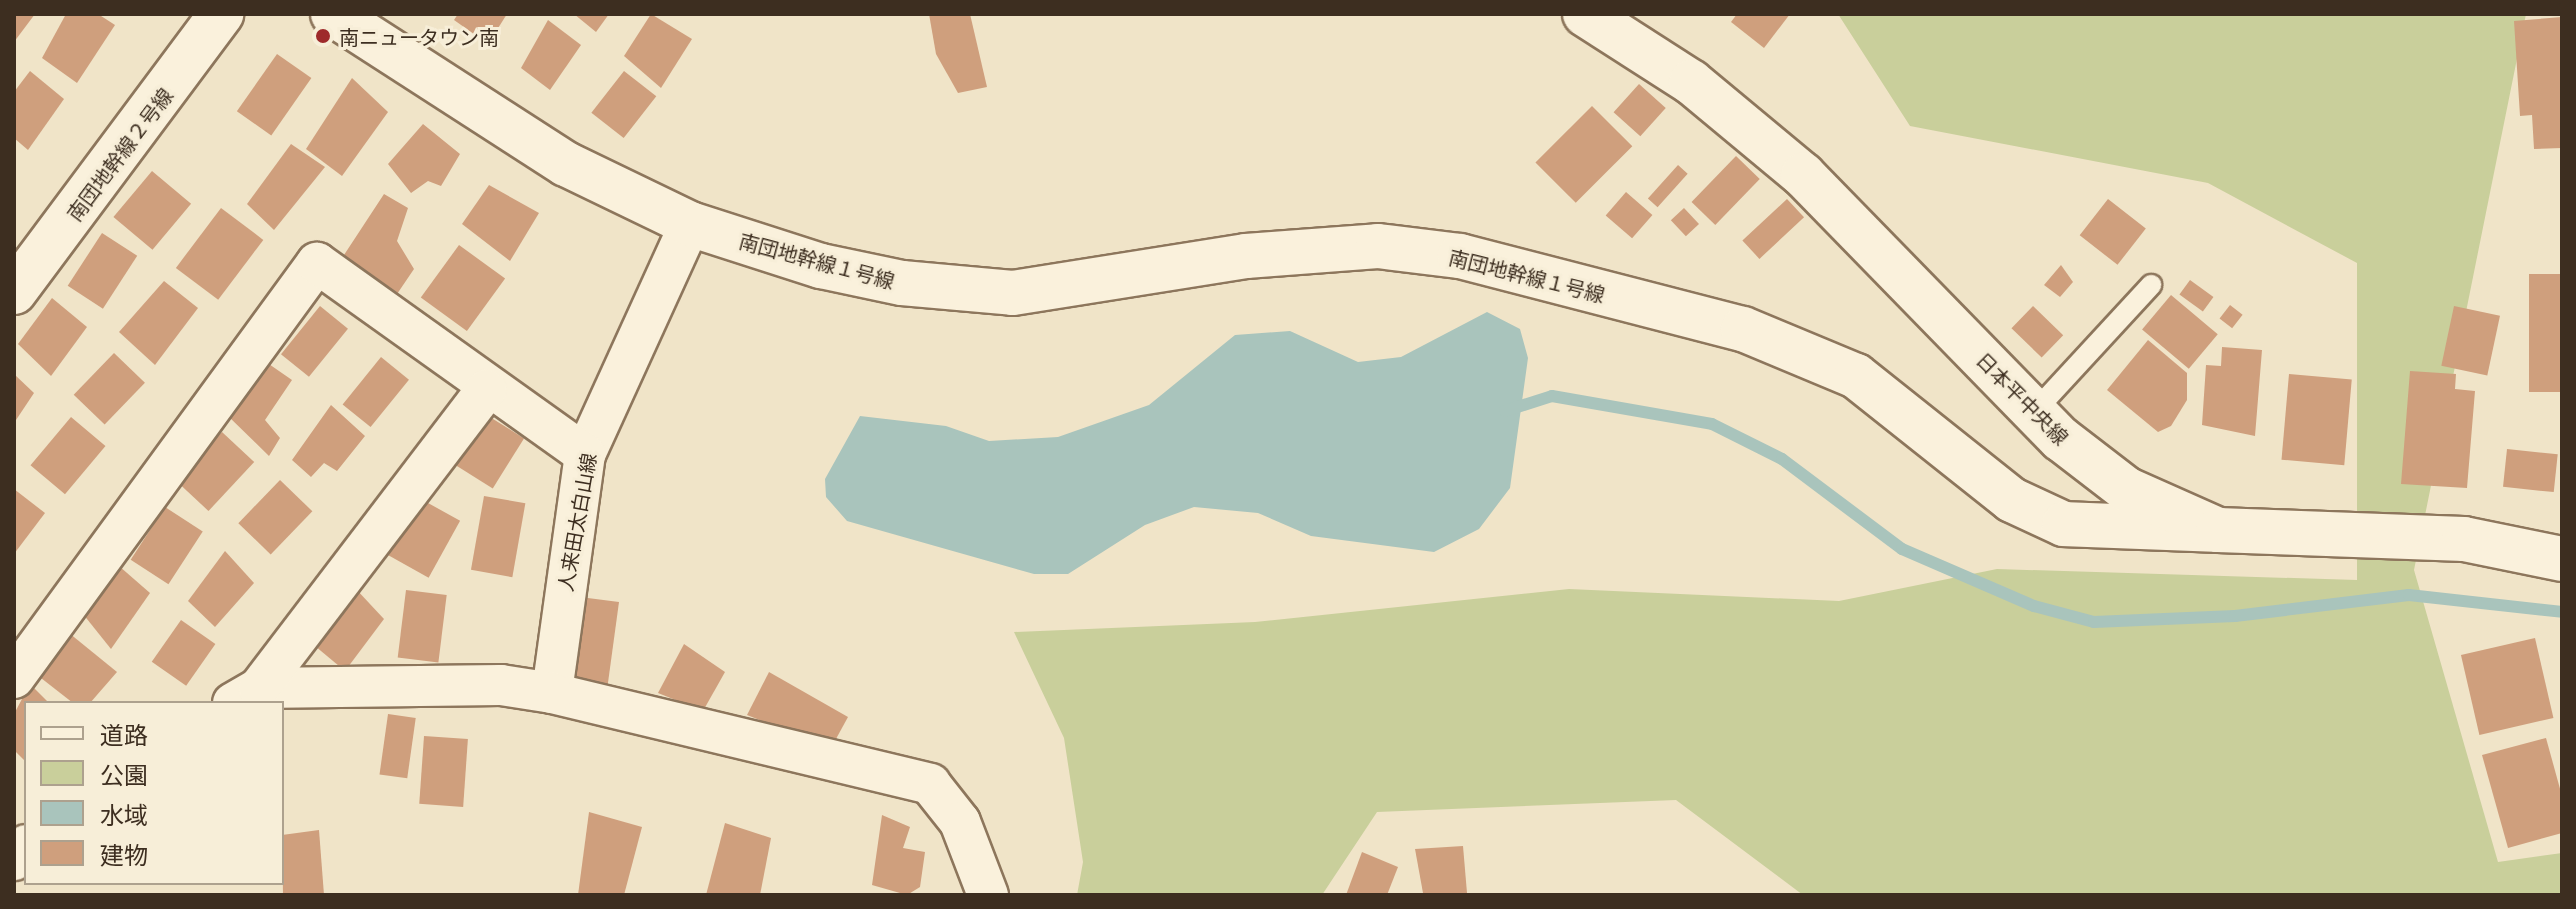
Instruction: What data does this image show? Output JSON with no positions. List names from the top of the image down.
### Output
{
  "streets": {
    "street": [
      "南団地幹線２号線",
      "南団地幹線１号線",
      "日本平中央線",
      "人来田太白山線"
    ]
  },
  "crossings": [
    ["南団地幹線１号線", "日本平中央線"],
    ["南団地幹線１号線", "人来田太白山線"]
  ],
  "places": ["南ニュータウン南"],
  "legend": [
    "道路",
    "公園",
    "水域",
    "建物"
  ]
}
